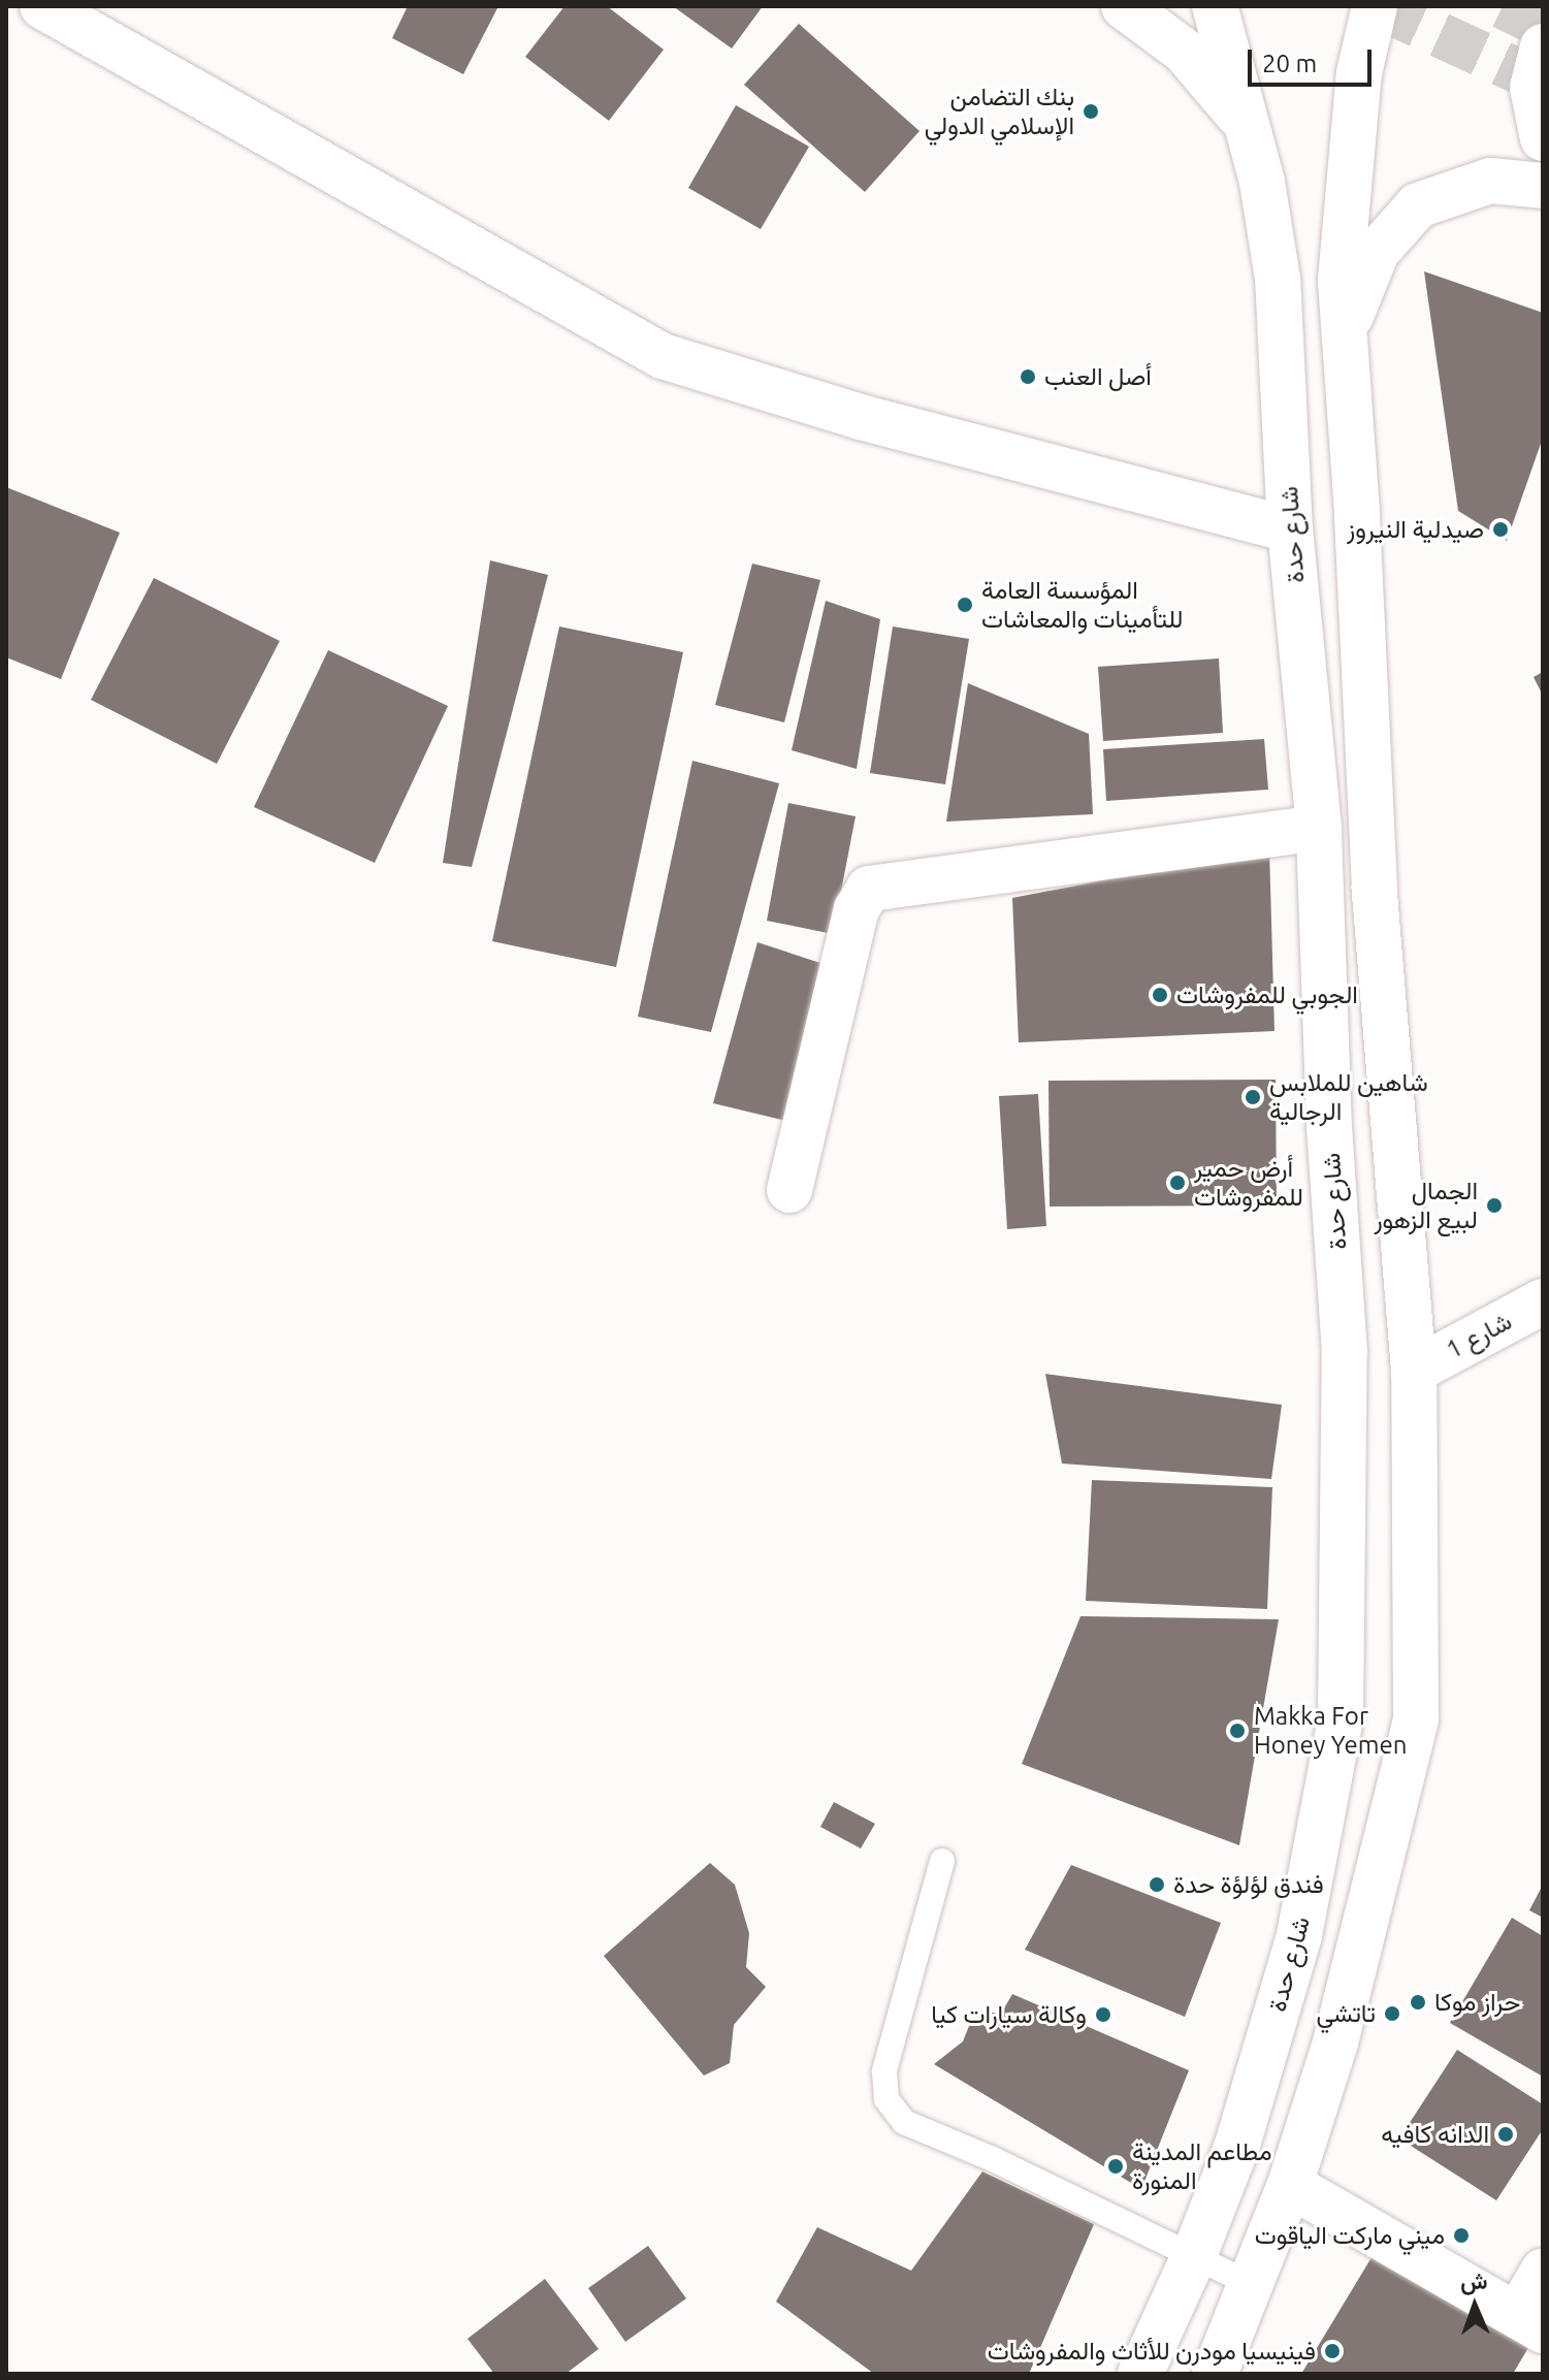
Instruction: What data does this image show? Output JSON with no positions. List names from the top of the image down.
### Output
{
  "streets": {
    "main road": ["شارع حدة", "شارع 1"]
  },
  "places": [
    "بنك التضامن الإسلامي الدولي",
    "أصل العنب",
    "صيدلية النيروز",
    "المؤسسة العامة للتأمينات والمعاشات",
    "الجوبي للمفروشات",
    "شاهين للملابس الرجالية",
    "أرض حمير للمفروشات",
    "الجمال لبيع الزهور",
    "Makka For Honey Yemen",
    "فندق لؤلؤة حدة",
    "حراز موكا",
    "تاتشي",
    "وكالة سيارات كيا",
    "الدانه كافيه",
    "مطاعم المدينة المنورة",
    "ميني ماركت الياقوت",
    "فينيسيا مودرن للأثاث والمفروشات"
  ],
  "scale_bar": "20 m",
  "north": "top"
}
